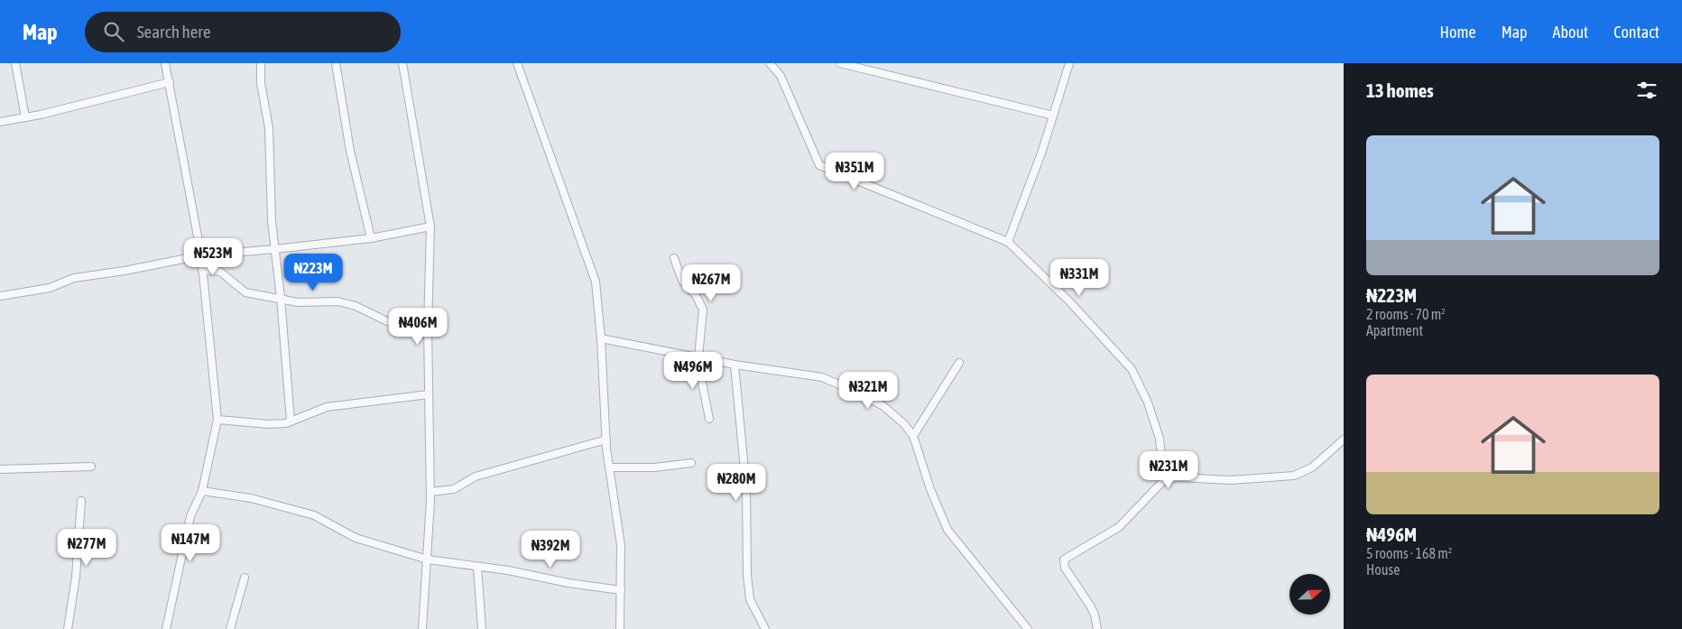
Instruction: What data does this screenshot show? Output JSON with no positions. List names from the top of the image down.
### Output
{
  "north": "right",
  "page": {
    "header": "Map",
    "search": "Search here",
    "nav": [
      "Home",
      "Map",
      "About",
      "Contact"
    ],
    "heading": "13 homes",
    "list": [
      {
        "name": "₦223M",
        "note": "2 rooms · 70 m² · Apartment"
      },
      {
        "name": "₦496M",
        "note": "5 rooms · 168 m² · House"
      }
    ],
    "price": [
      "₦351M",
      "₦523M",
      "₦223M",
      "₦331M",
      "₦267M",
      "₦406M",
      "₦496M",
      "₦321M",
      "₦231M",
      "₦280M",
      "₦147M",
      "₦277M",
      "₦392M"
    ]
  }
}
